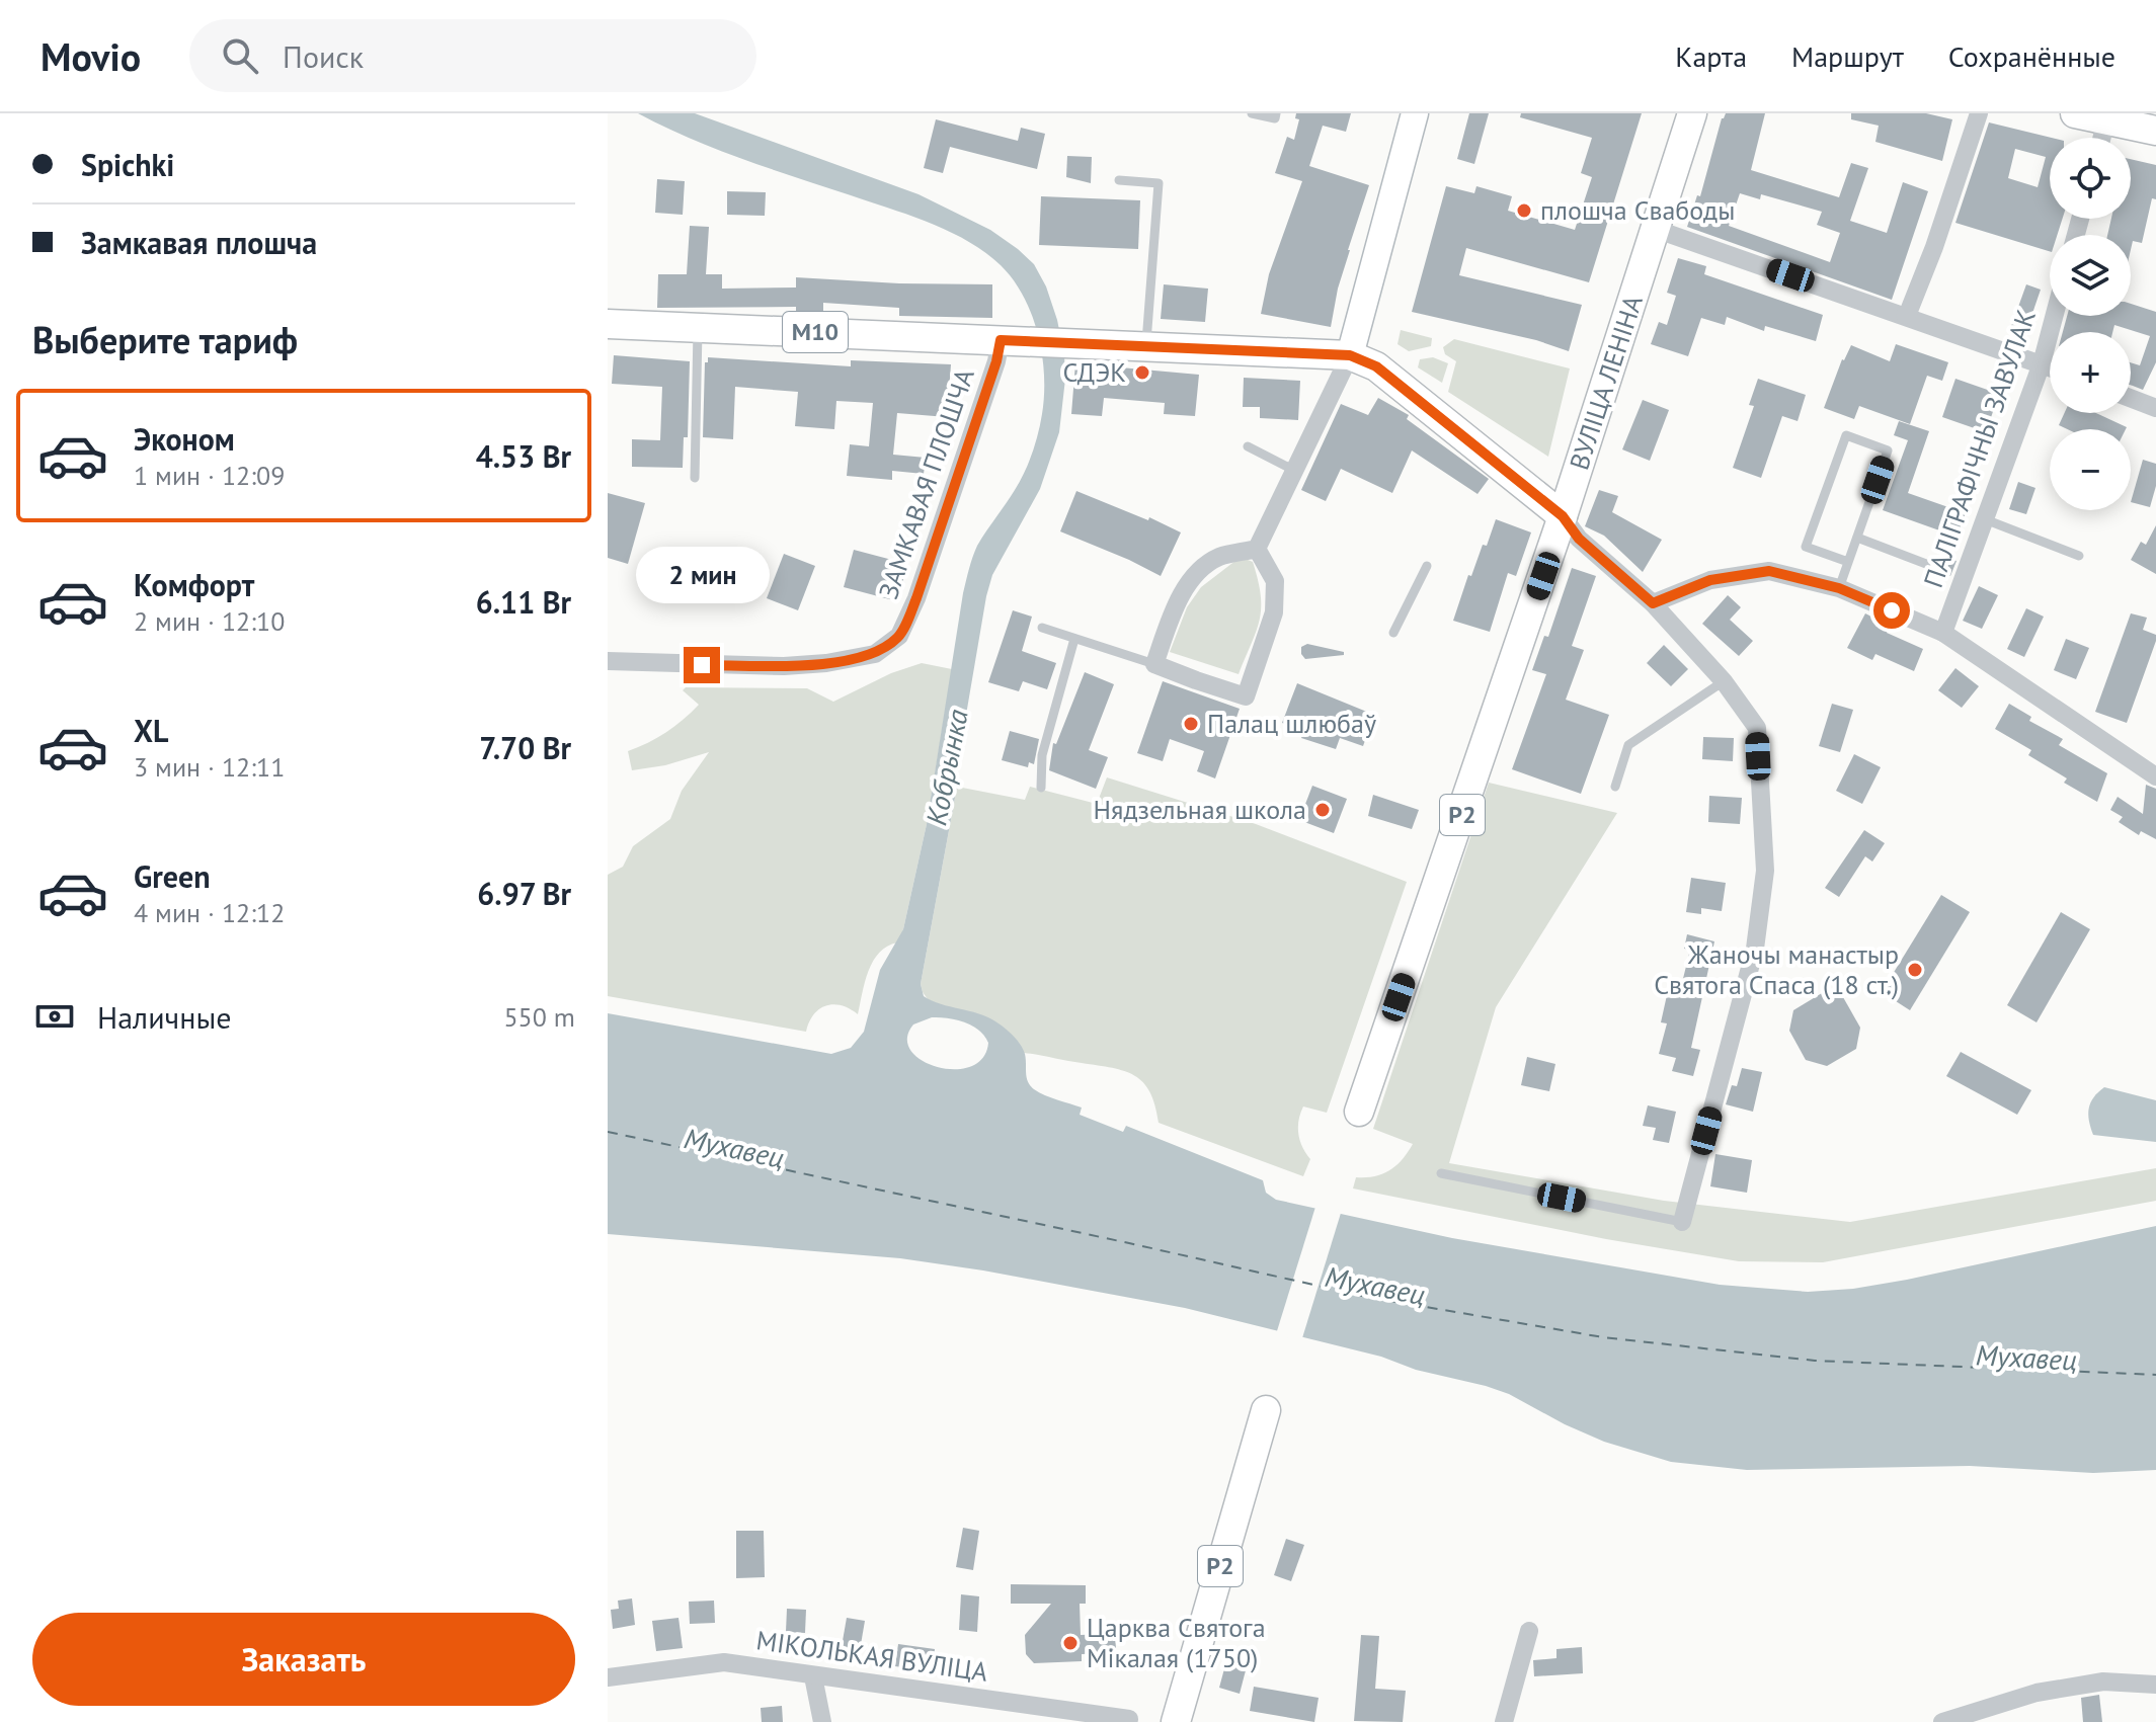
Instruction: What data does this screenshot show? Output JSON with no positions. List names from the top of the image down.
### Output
{
  "streets": {
    "main road": ["М10", "ВУЛІЦА ЛЕНІНА", "Р2"],
    "street": ["ПАЛІГРАФІЧНЫ ЗАВУЛАК", "ЗАМКАВАЯ ПЛОШЧА", "МІКОЛЬКАЯ ВУЛІЦА"]
  },
  "crossings": [
    ["М10", "ВУЛІЦА ЛЕНІНА"],
    ["М10", "ЗАМКАВАЯ ПЛОШЧА"]
  ],
  "water": ["Кобрынка", "Мухавец"],
  "places": [
    "плошча Свабоды",
    "СДЭК",
    "Палац шлюбаў",
    "Нядзельная школа",
    "Жаночы манастыр Святога Спаса (18 ст.)",
    "Царква Святога Мікалая (1750)"
  ],
  "page": {
    "header": "Movio",
    "search": "Поиск",
    "nav": ["Карта", "Маршрут", "Сохранённые"],
    "banner": ["Spichki", "Замкавая плошча"],
    "map_buttons": ["+", "−"],
    "heading": "Выберите тариф",
    "list": [
      {
        "name": "Эконом",
        "note": "1 мин · 12:09",
        "value": "4.53 Br"
      },
      {
        "name": "Комфорт",
        "note": "2 мин · 12:10",
        "value": "6.11 Br"
      },
      {
        "name": "XL",
        "note": "3 мин · 12:11",
        "value": "7.70 Br"
      },
      {
        "name": "Green",
        "note": "4 мин · 12:12",
        "value": "6.97 Br"
      }
    ],
    "bubble": "2 мин",
    "pay": ["Наличные", "550 m"],
    "buttons": "Заказать"
  }
}
